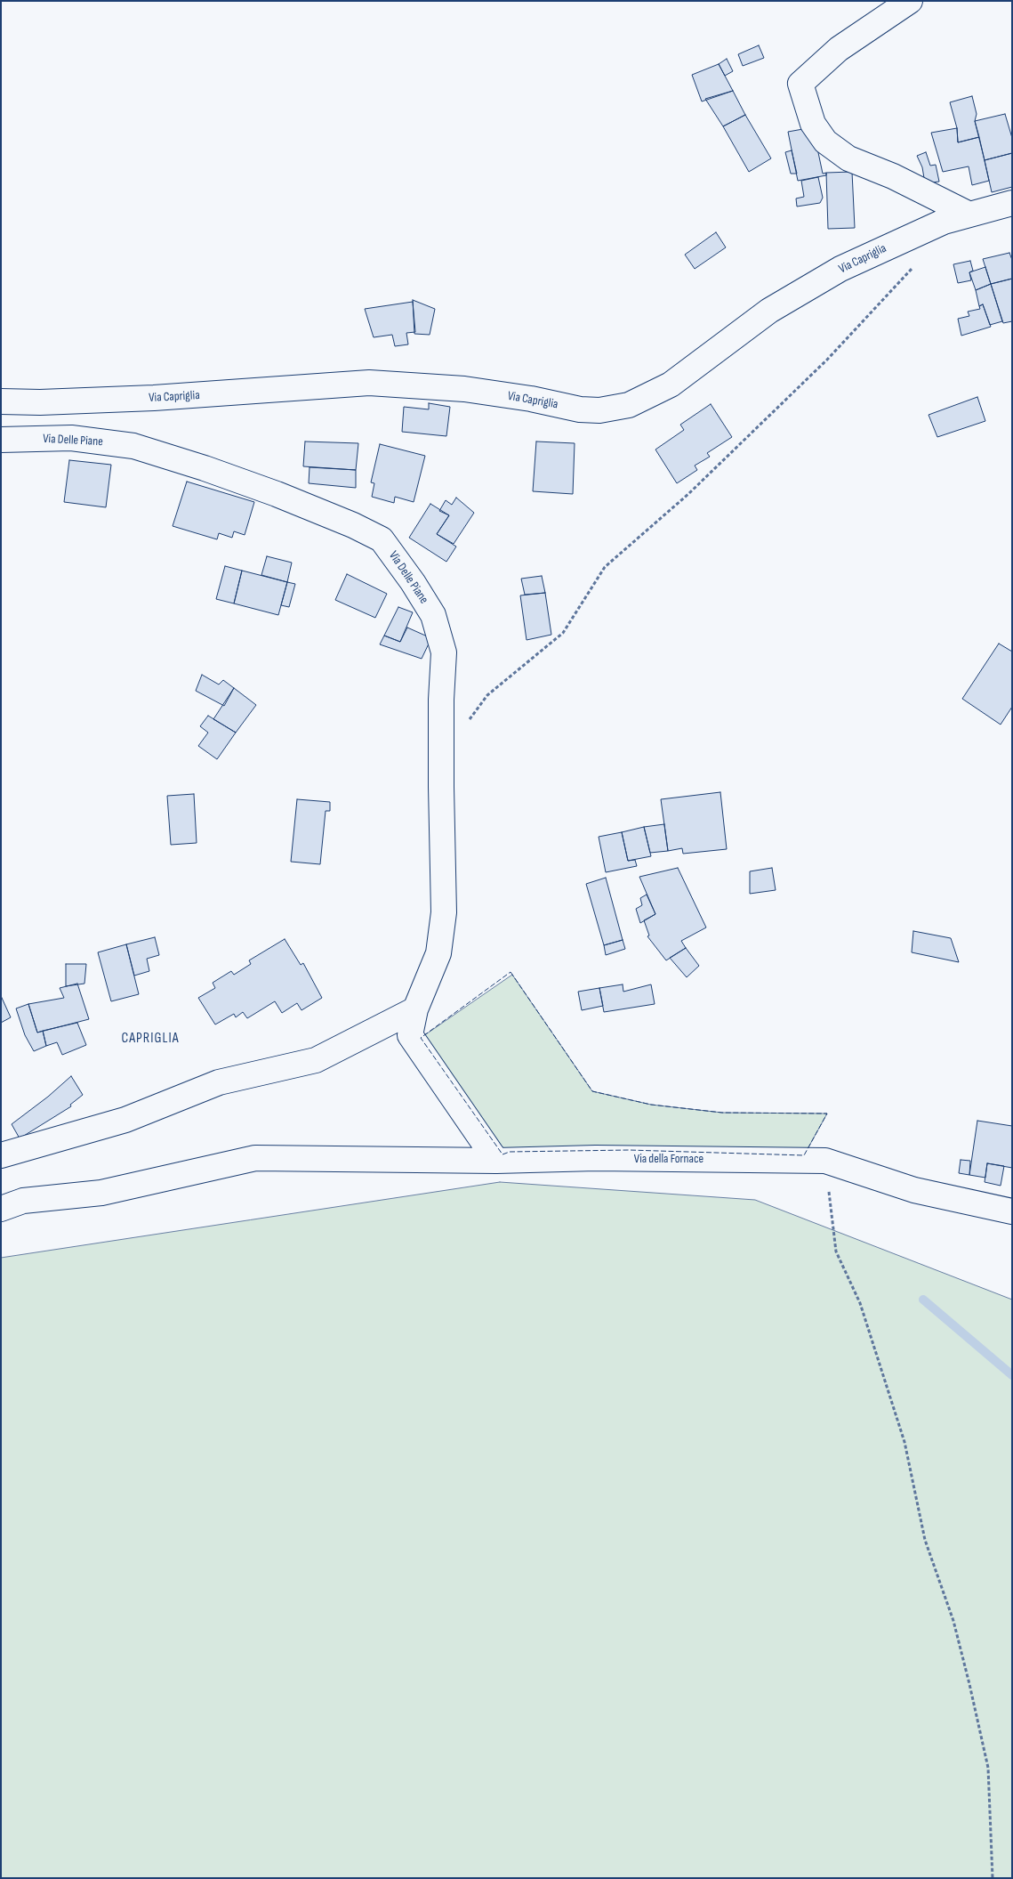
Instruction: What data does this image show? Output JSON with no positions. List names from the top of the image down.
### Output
{
  "streets": {
    "street": ["Via Capriglia", "Via Delle Piane", "Via della Fornace"]
  },
  "districts": ["CAPRIGLIA"]
}
